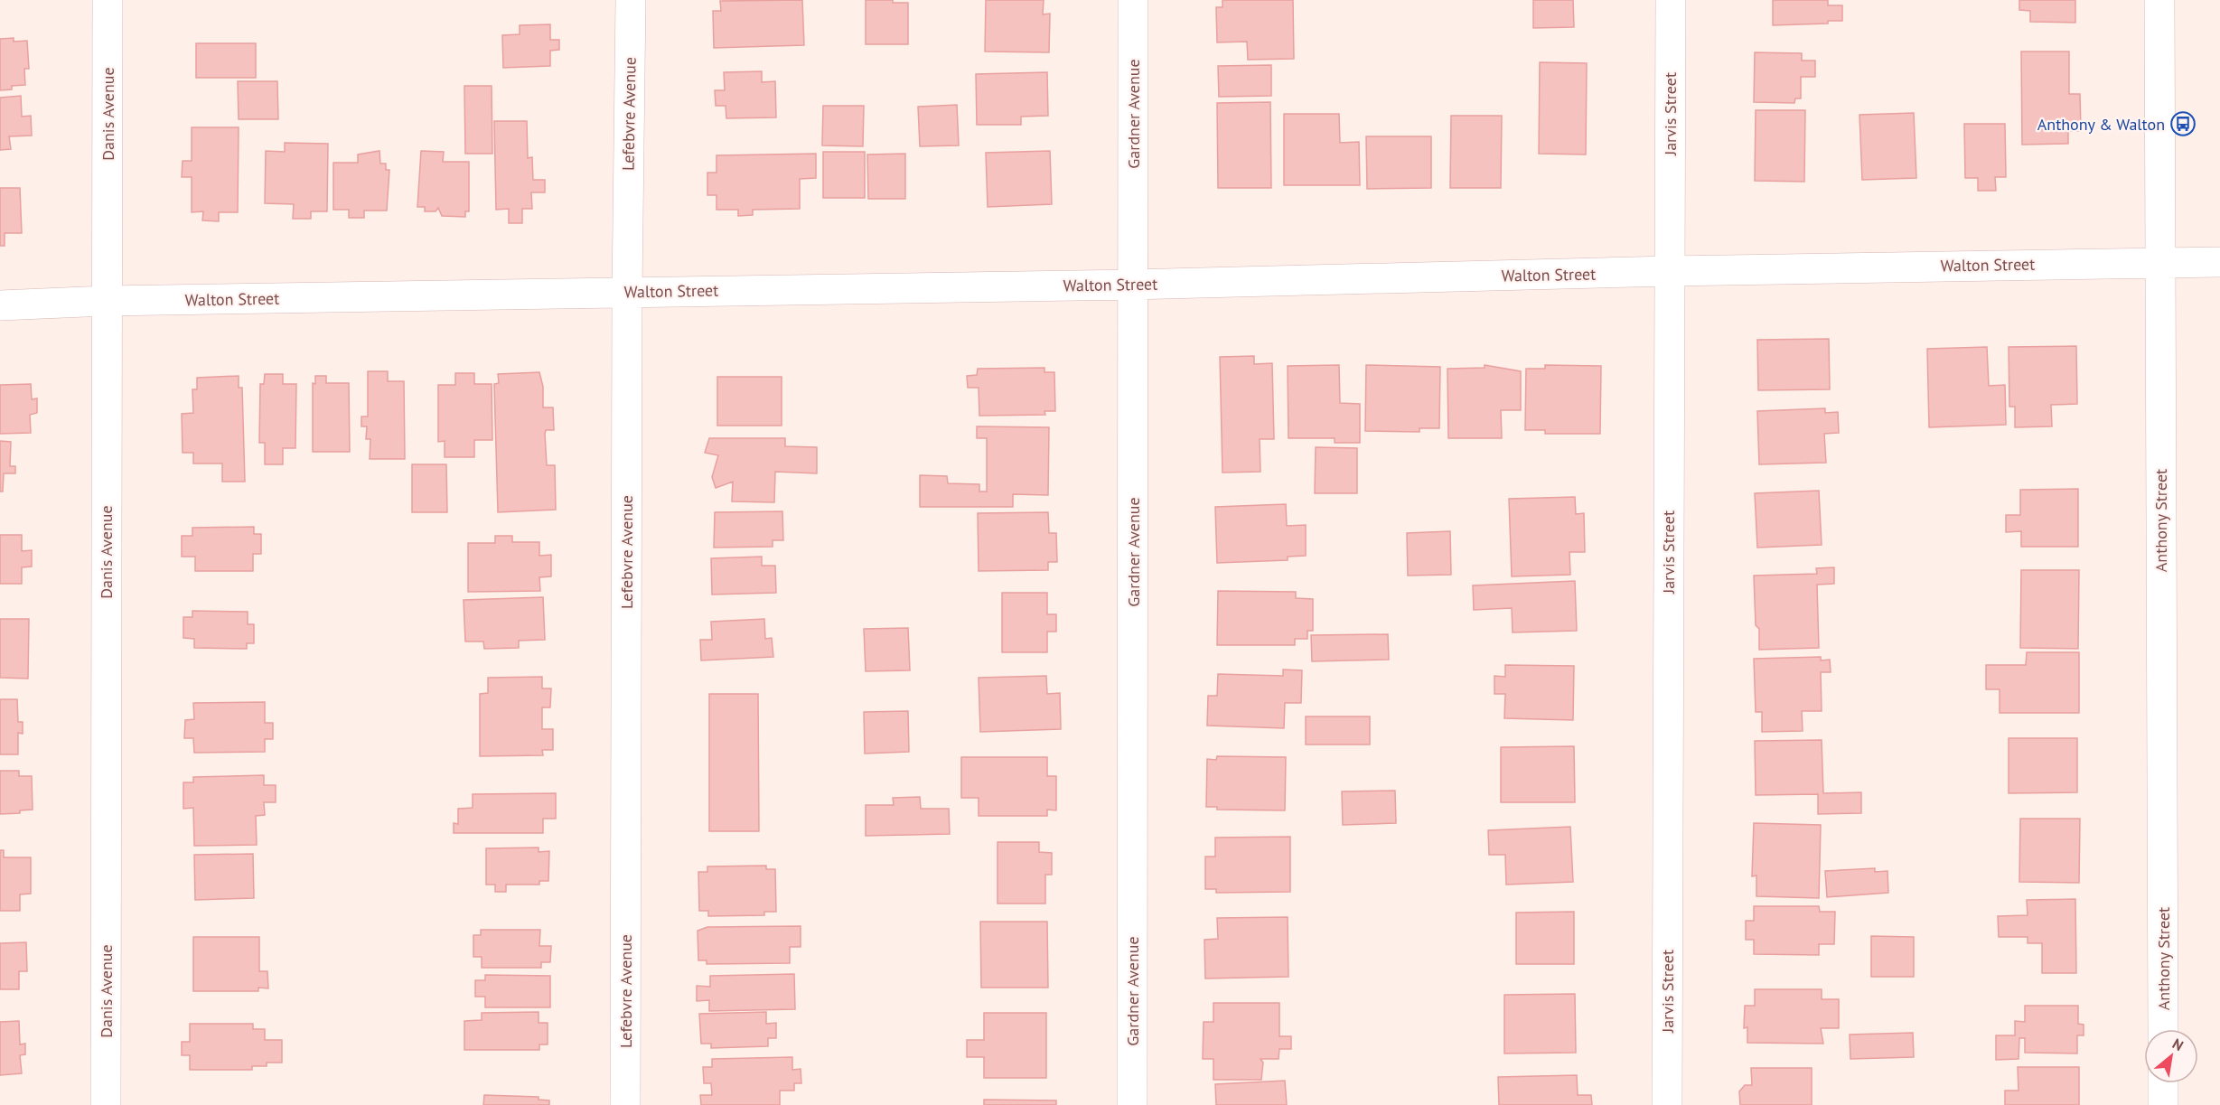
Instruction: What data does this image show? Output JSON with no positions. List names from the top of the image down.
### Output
{
  "streets": {
    "street": [
      "Danis Avenue",
      "Lefebvre Avenue",
      "Gardner Avenue",
      "Jarvis Street",
      "Walton Street",
      "Anthony Street"
    ]
  },
  "crossings": [
    ["Danis Avenue", "Walton Street"],
    ["Lefebvre Avenue", "Walton Street"],
    ["Gardner Avenue", "Walton Street"],
    ["Jarvis Street", "Walton Street"],
    ["Walton Street", "Anthony Street"]
  ],
  "places": {
    "bus stop": ["Anthony & Walton"]
  },
  "north": "top right"
}
